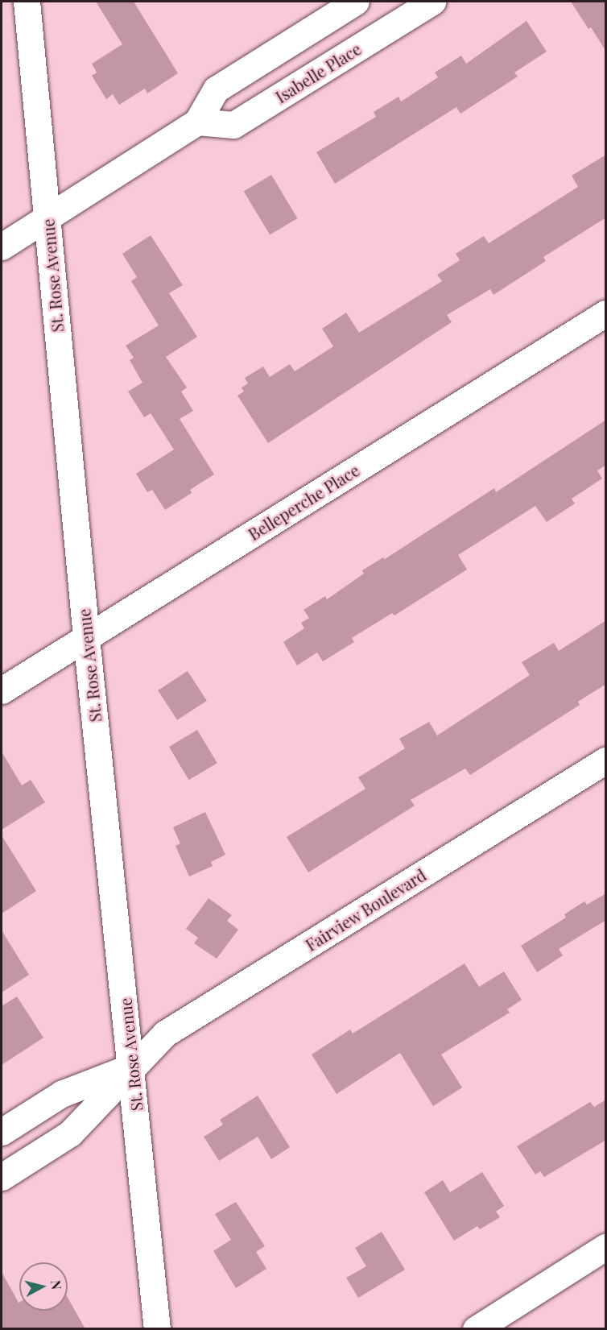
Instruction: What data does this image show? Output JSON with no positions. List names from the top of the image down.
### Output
{
  "streets": {
    "street": [
      "Isabelle Place",
      "St. Rose Avenue",
      "Belleperche Place",
      "Fairview Boulevard"
    ]
  },
  "crossings": [
    ["St. Rose Avenue", "Belleperche Place"],
    ["St. Rose Avenue", "Fairview Boulevard"]
  ],
  "north": "right"
}
